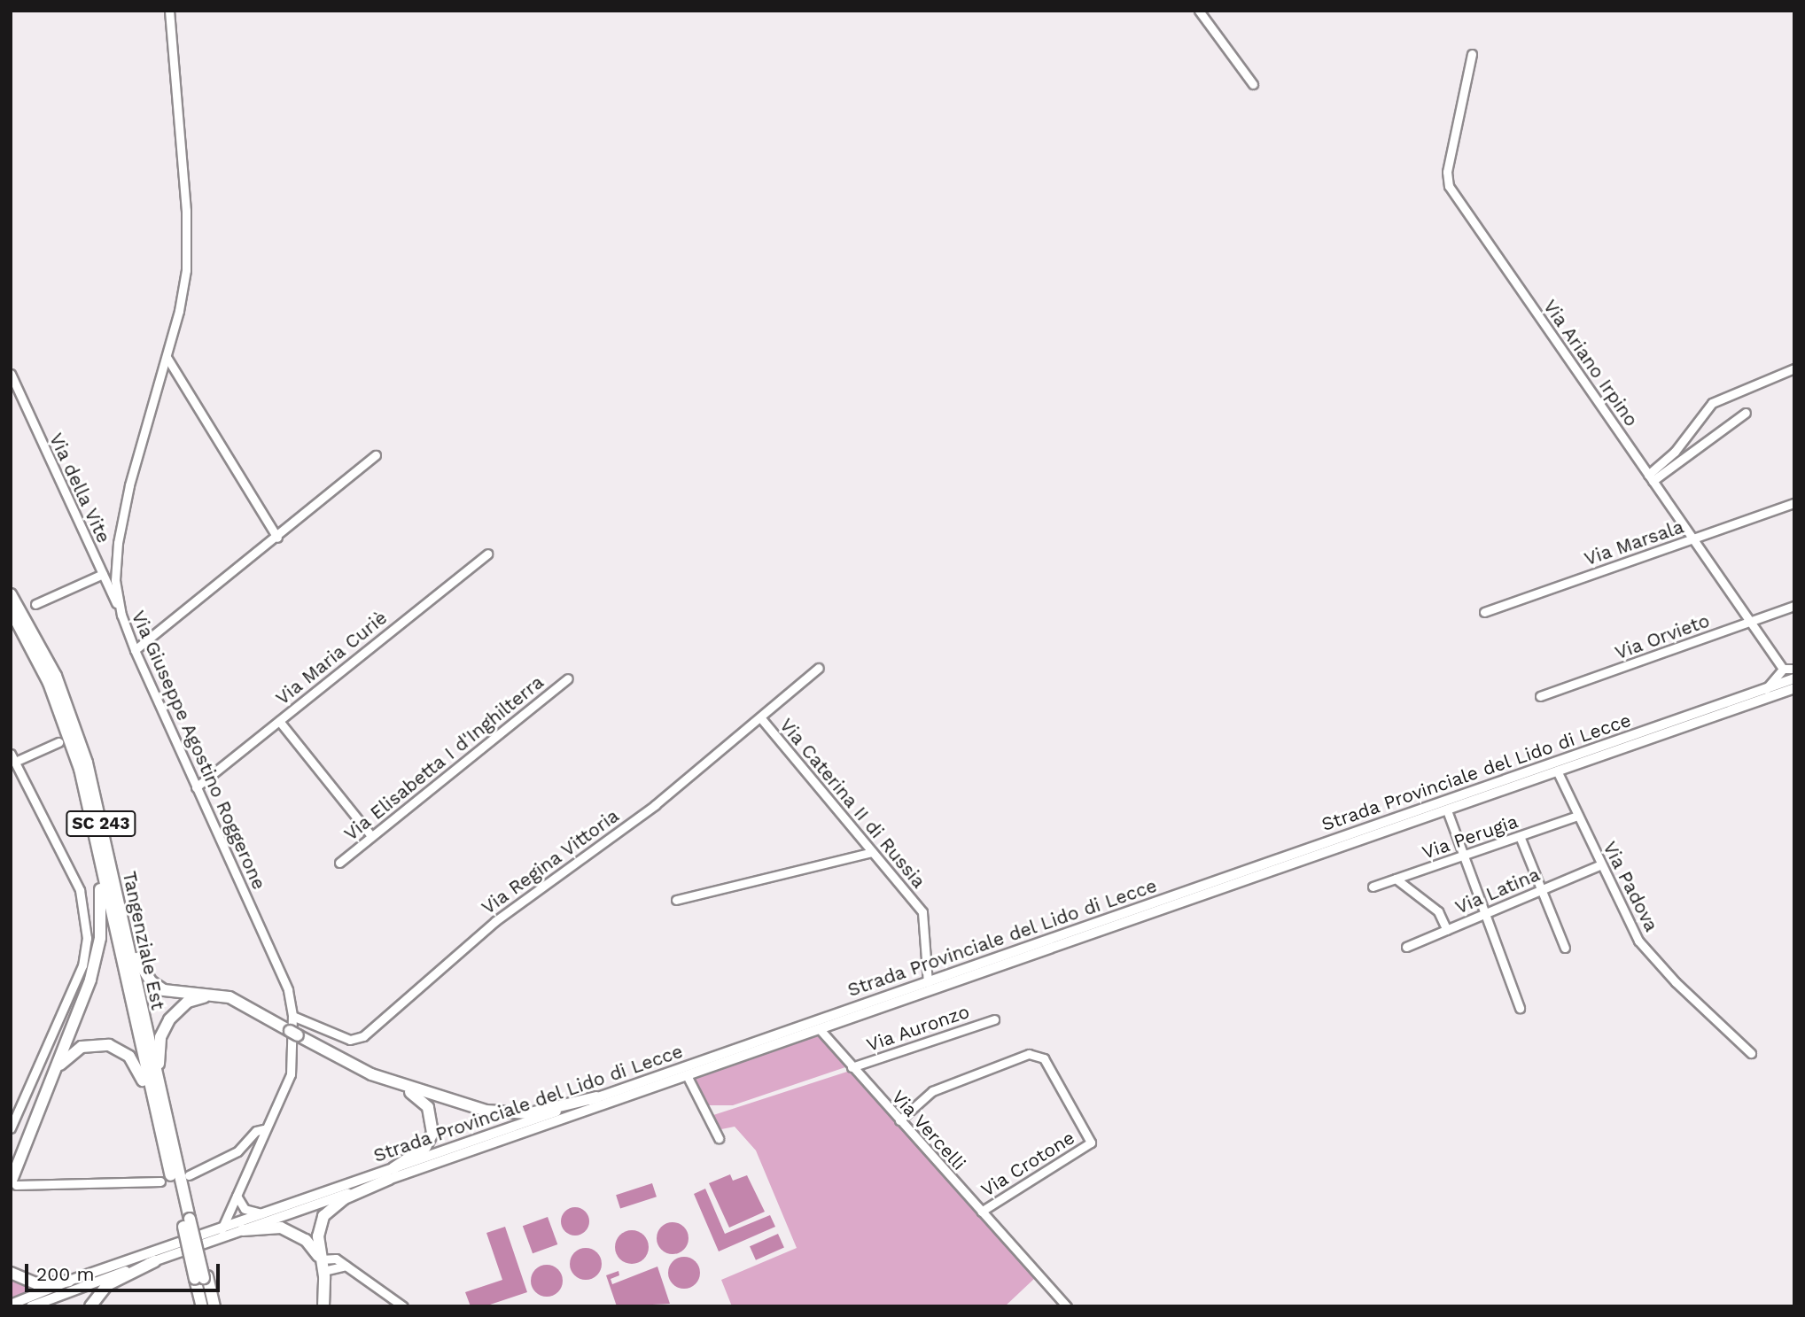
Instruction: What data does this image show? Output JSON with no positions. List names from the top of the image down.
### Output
{
  "streets": {
    "highway": ["SC 243", "Tangenziale Est"],
    "main road": ["Strada Provinciale del Lido di Lecce"],
    "street": [
      "Via Ariano Irpino",
      "Via della Vite",
      "Via Marsala",
      "Via Orvieto",
      "Via Maria Curiè",
      "Via Giuseppe Agostino Roggerone",
      "Via Elisabetta I d'Inghilterra",
      "Via Caterina II di Russia",
      "Via Perugia",
      "Via Regina Vittoria",
      "Via Padova",
      "Via Latina",
      "Via Auronzo",
      "Via Vercelli",
      "Via Crotone"
    ]
  },
  "crossings": [
    ["Via Ariano Irpino", "Via Marsala"],
    ["Via Ariano Irpino", "Via Orvieto"],
    ["Via della Vite", "Via Giuseppe Agostino Roggerone"],
    ["Via Maria Curiè", "Via Giuseppe Agostino Roggerone"],
    ["Via Giuseppe Agostino Roggerone", "Strada Provinciale del Lido di Lecce"],
    ["Via Giuseppe Agostino Roggerone", "Via Regina Vittoria"],
    ["Strada Provinciale del Lido di Lecce", "Via Caterina II di Russia"],
    ["Strada Provinciale del Lido di Lecce", "Via Padova"],
    ["Strada Provinciale del Lido di Lecce", "Via Vercelli"],
    ["Via Caterina II di Russia", "Via Regina Vittoria"],
    ["Via Perugia", "Via Padova"],
    ["Via Padova", "Via Latina"],
    ["Via Auronzo", "Via Vercelli"],
    ["Via Vercelli", "Via Crotone"]
  ],
  "scale_bar": "200 m"
}
